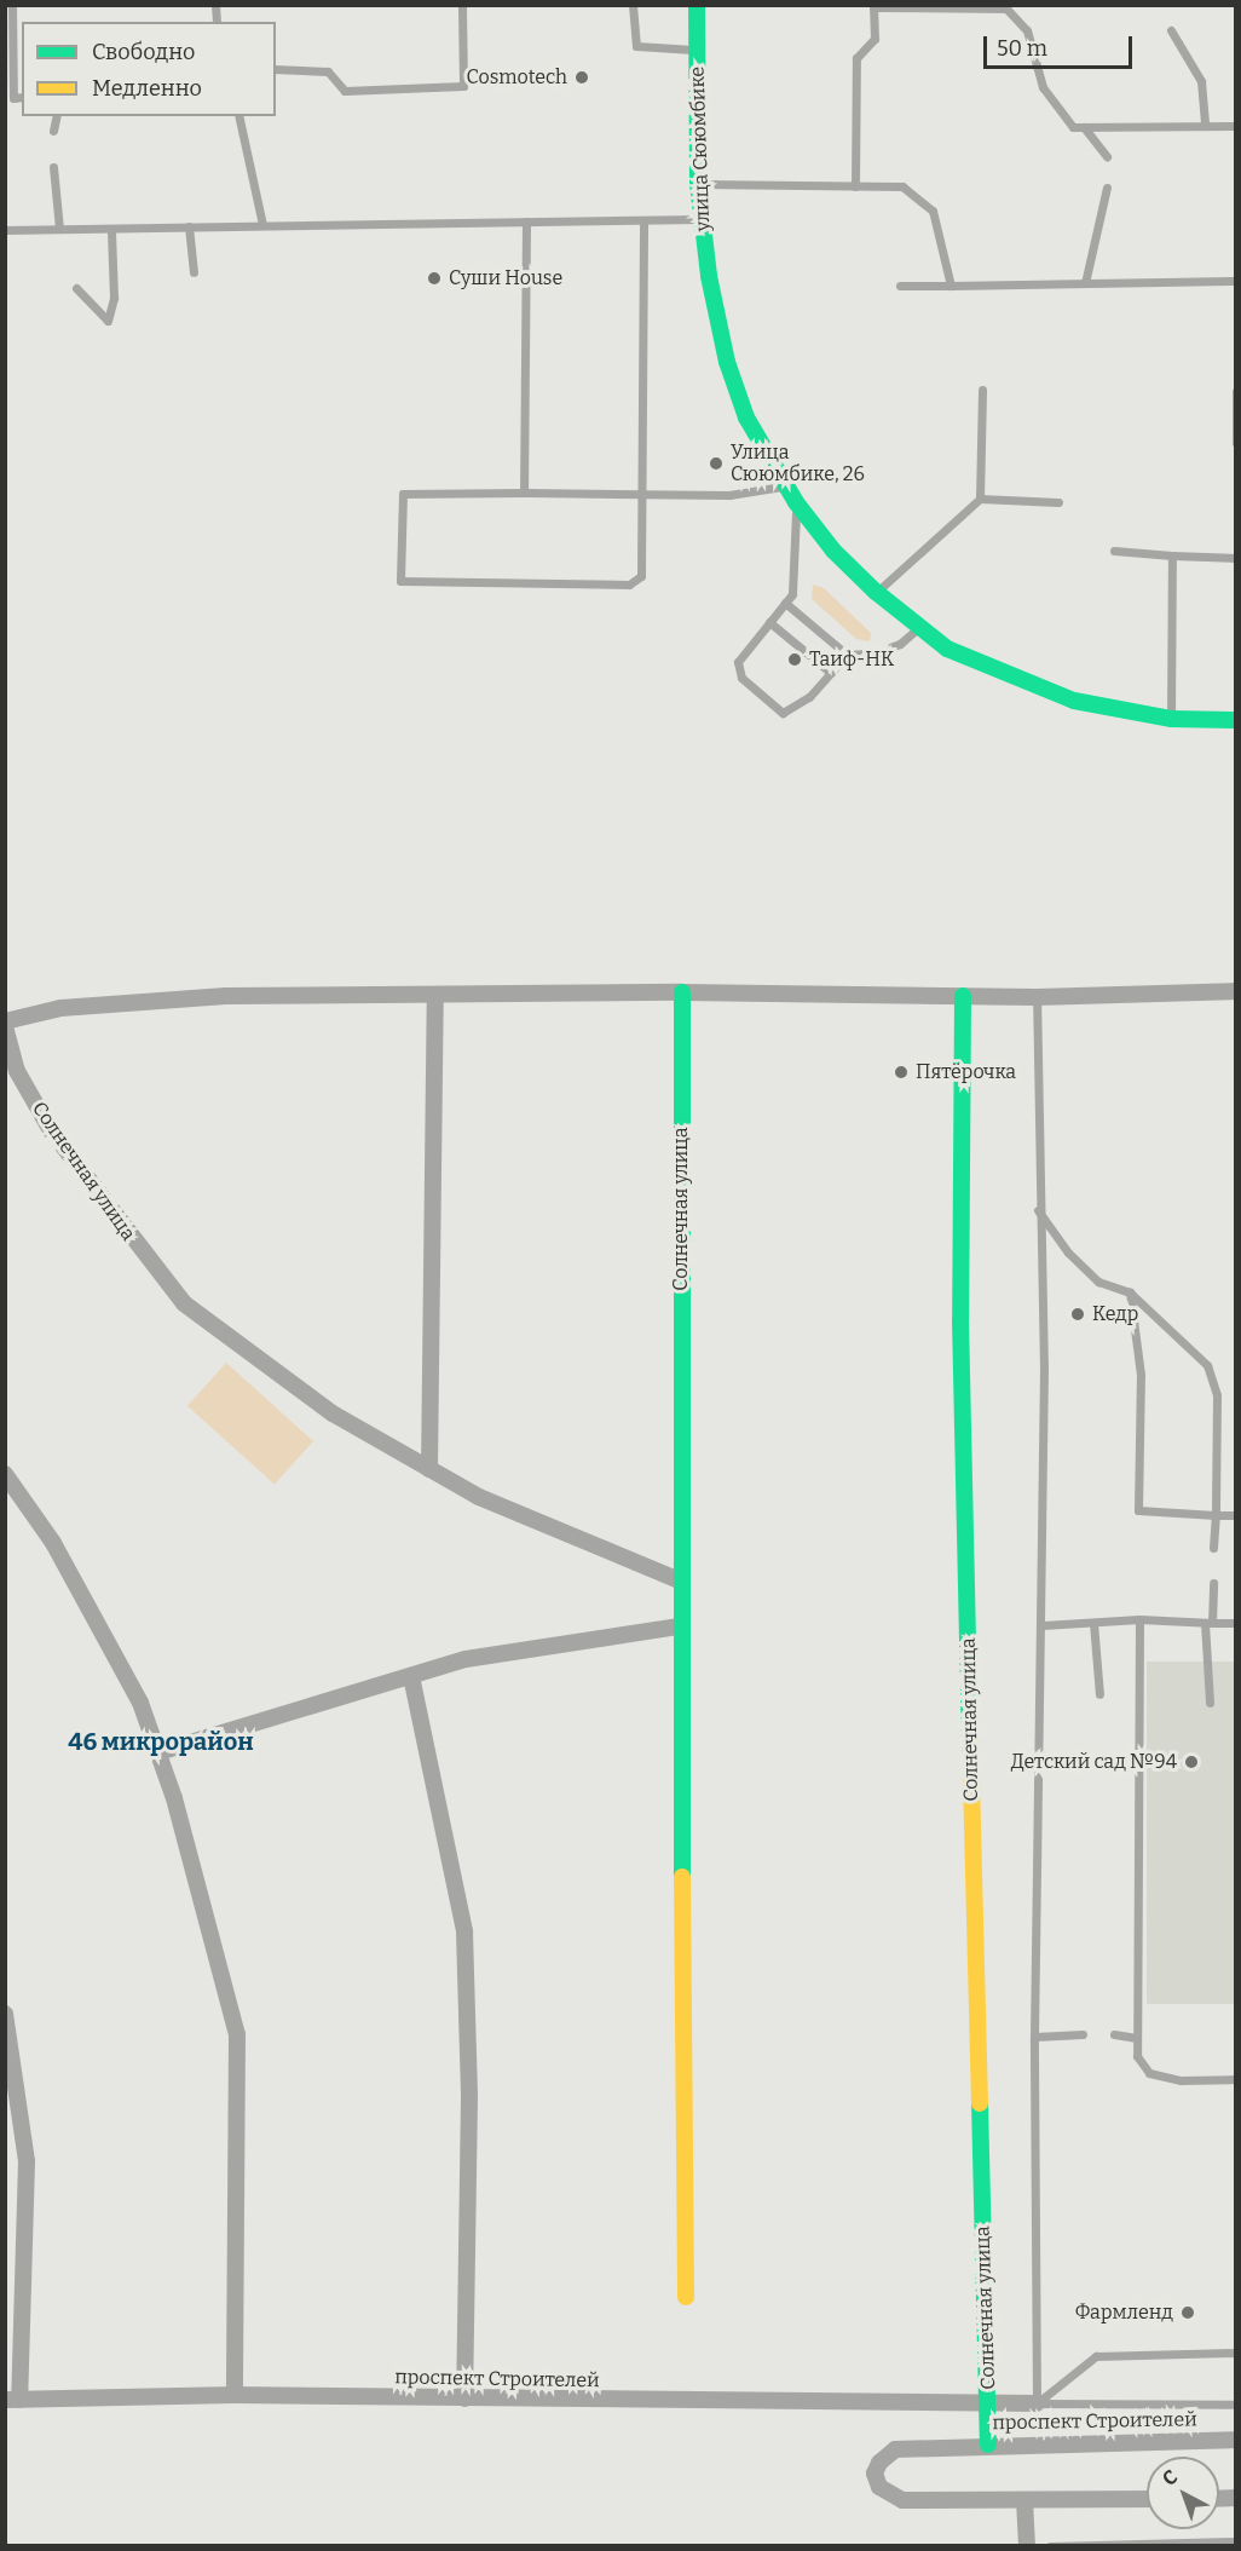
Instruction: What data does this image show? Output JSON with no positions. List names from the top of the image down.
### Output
{
  "streets": {
    "street": ["улица Сююмбике", "Солнечная улица", "проспект Строителей"]
  },
  "crossings": [
    ["Солнечная улица", "проспект Строителей"]
  ],
  "districts": ["46 микрорайон"],
  "places": [
    "Cosmotech",
    "Суши House",
    "Улица Сююмбике, 26",
    "Таиф-НК",
    "Пятёрочка",
    "Кедр",
    "Детский сад №94",
    "Фармленд"
  ],
  "legend": ["Свободно", "Медленно"],
  "scale_bar": "50 m",
  "north": "top left"
}
